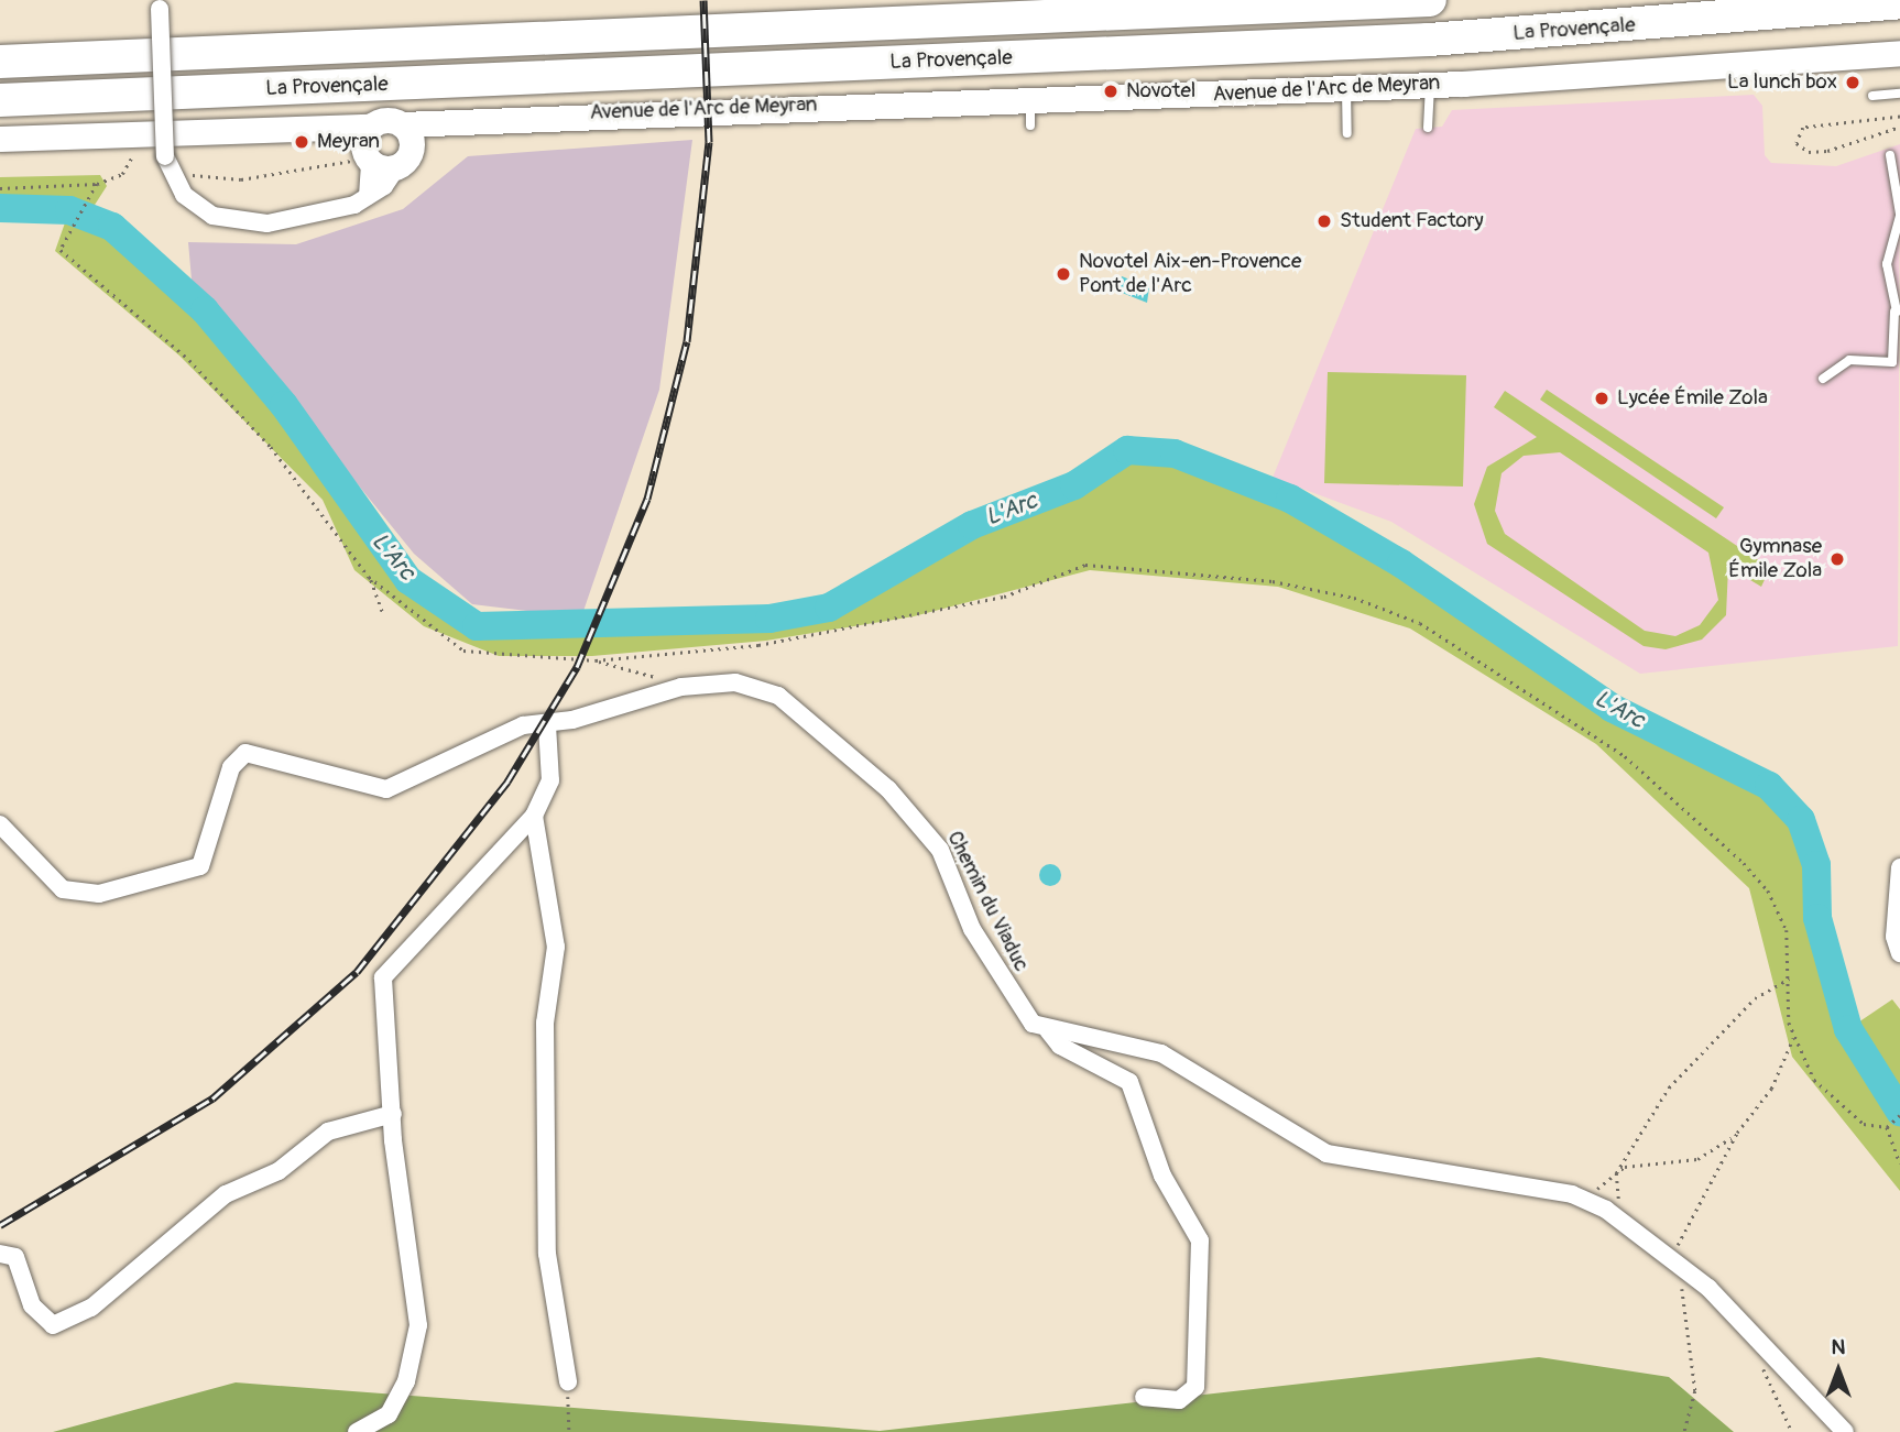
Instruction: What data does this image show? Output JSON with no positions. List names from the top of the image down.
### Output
{
  "streets": {
    "highway": ["La Provençale"],
    "main road": ["Avenue de l'Arc de Meyran"],
    "street": ["Chemin du Viaduc"]
  },
  "water": ["L'Arc"],
  "places": [
    "La lunch box",
    "Novotel",
    "Meyran",
    "Student Factory",
    "Novotel Aix-en-Provence Pont de l'Arc",
    "Lycée Émile Zola",
    "Gymnase Émile Zola"
  ],
  "north": "top"
}
